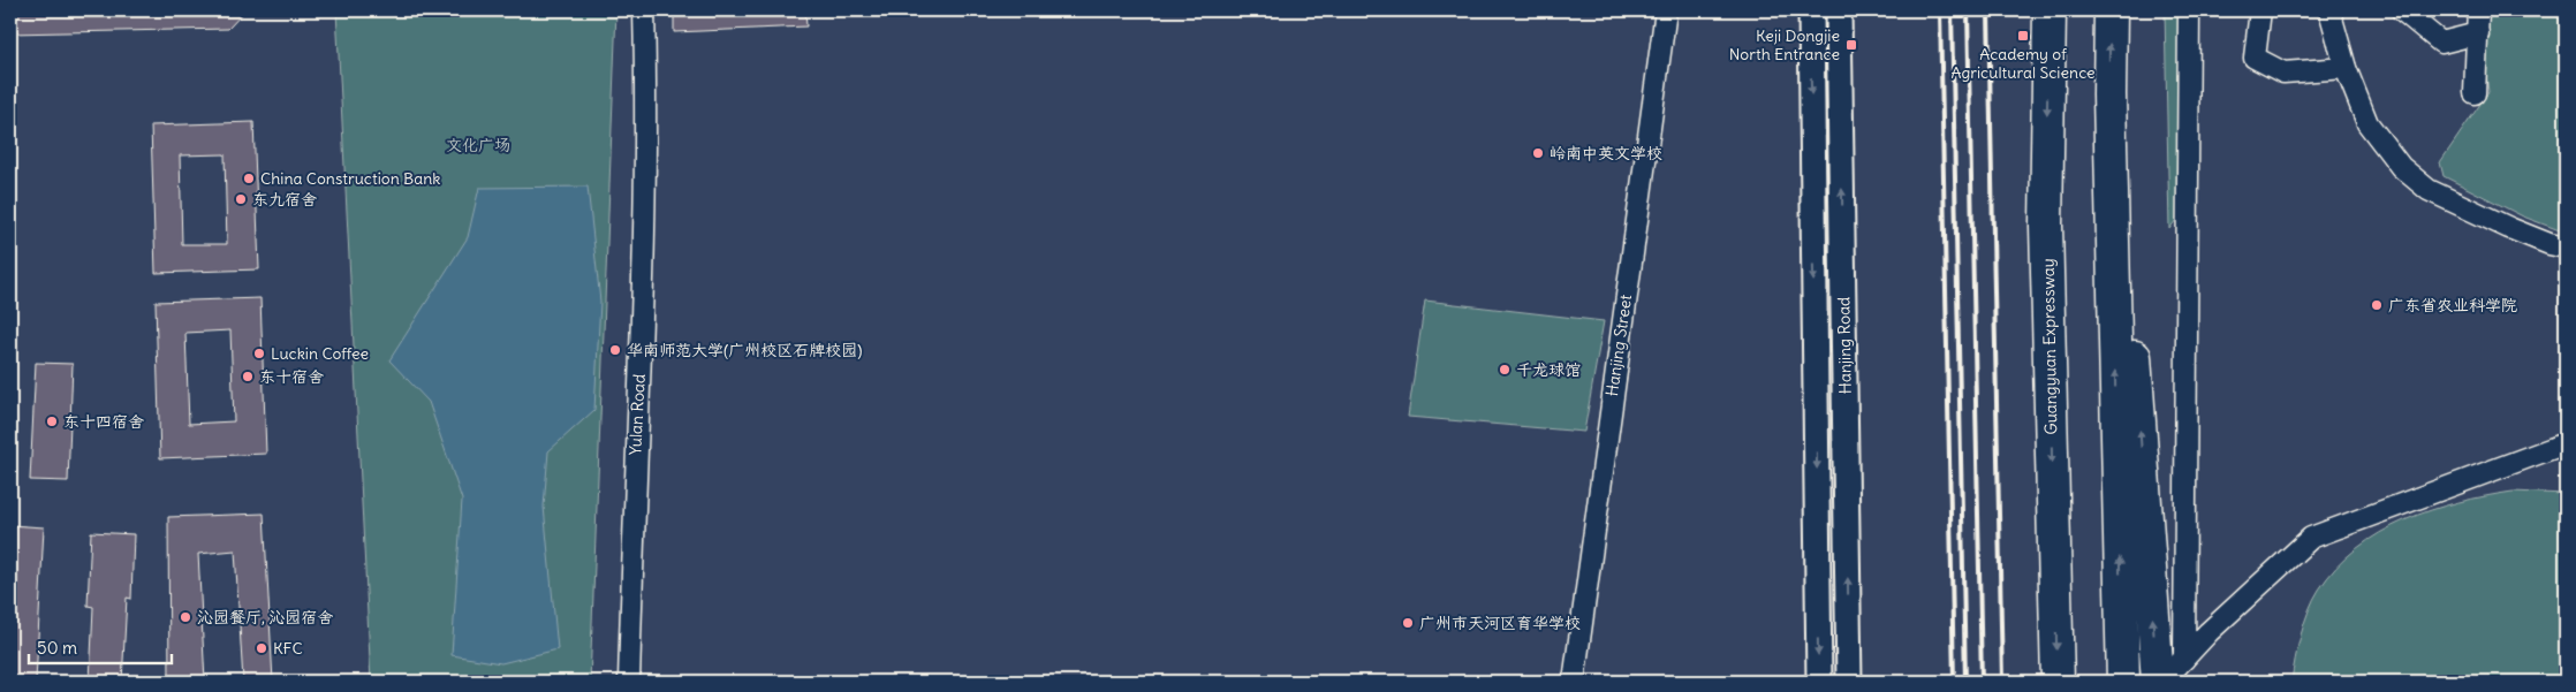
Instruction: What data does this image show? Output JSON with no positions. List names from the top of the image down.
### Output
{
  "streets": {
    "highway": ["Guangyuan Expressway"],
    "street": ["Hanjing Street", "Hanjing Road", "Yulan Road"]
  },
  "parks": ["文化广场"],
  "places": {
    "transit": ["Academy of Agricultural Science", "Keji Dongjie North Entrance"],
    "other": [
      "岭南中英文学校",
      "China Construction Bank",
      "东九宿舍",
      "广东省农业科学院",
      "华南师范大学(广州校区石牌校园)",
      "Luckin Coffee",
      "千龙球馆",
      "东十宿舍",
      "东十四宿舍",
      "沁园餐厅, 沁园宿舍",
      "广州市天河区育华学校",
      "KFC"
    ]
  },
  "scale_bar": "50 m"
}
